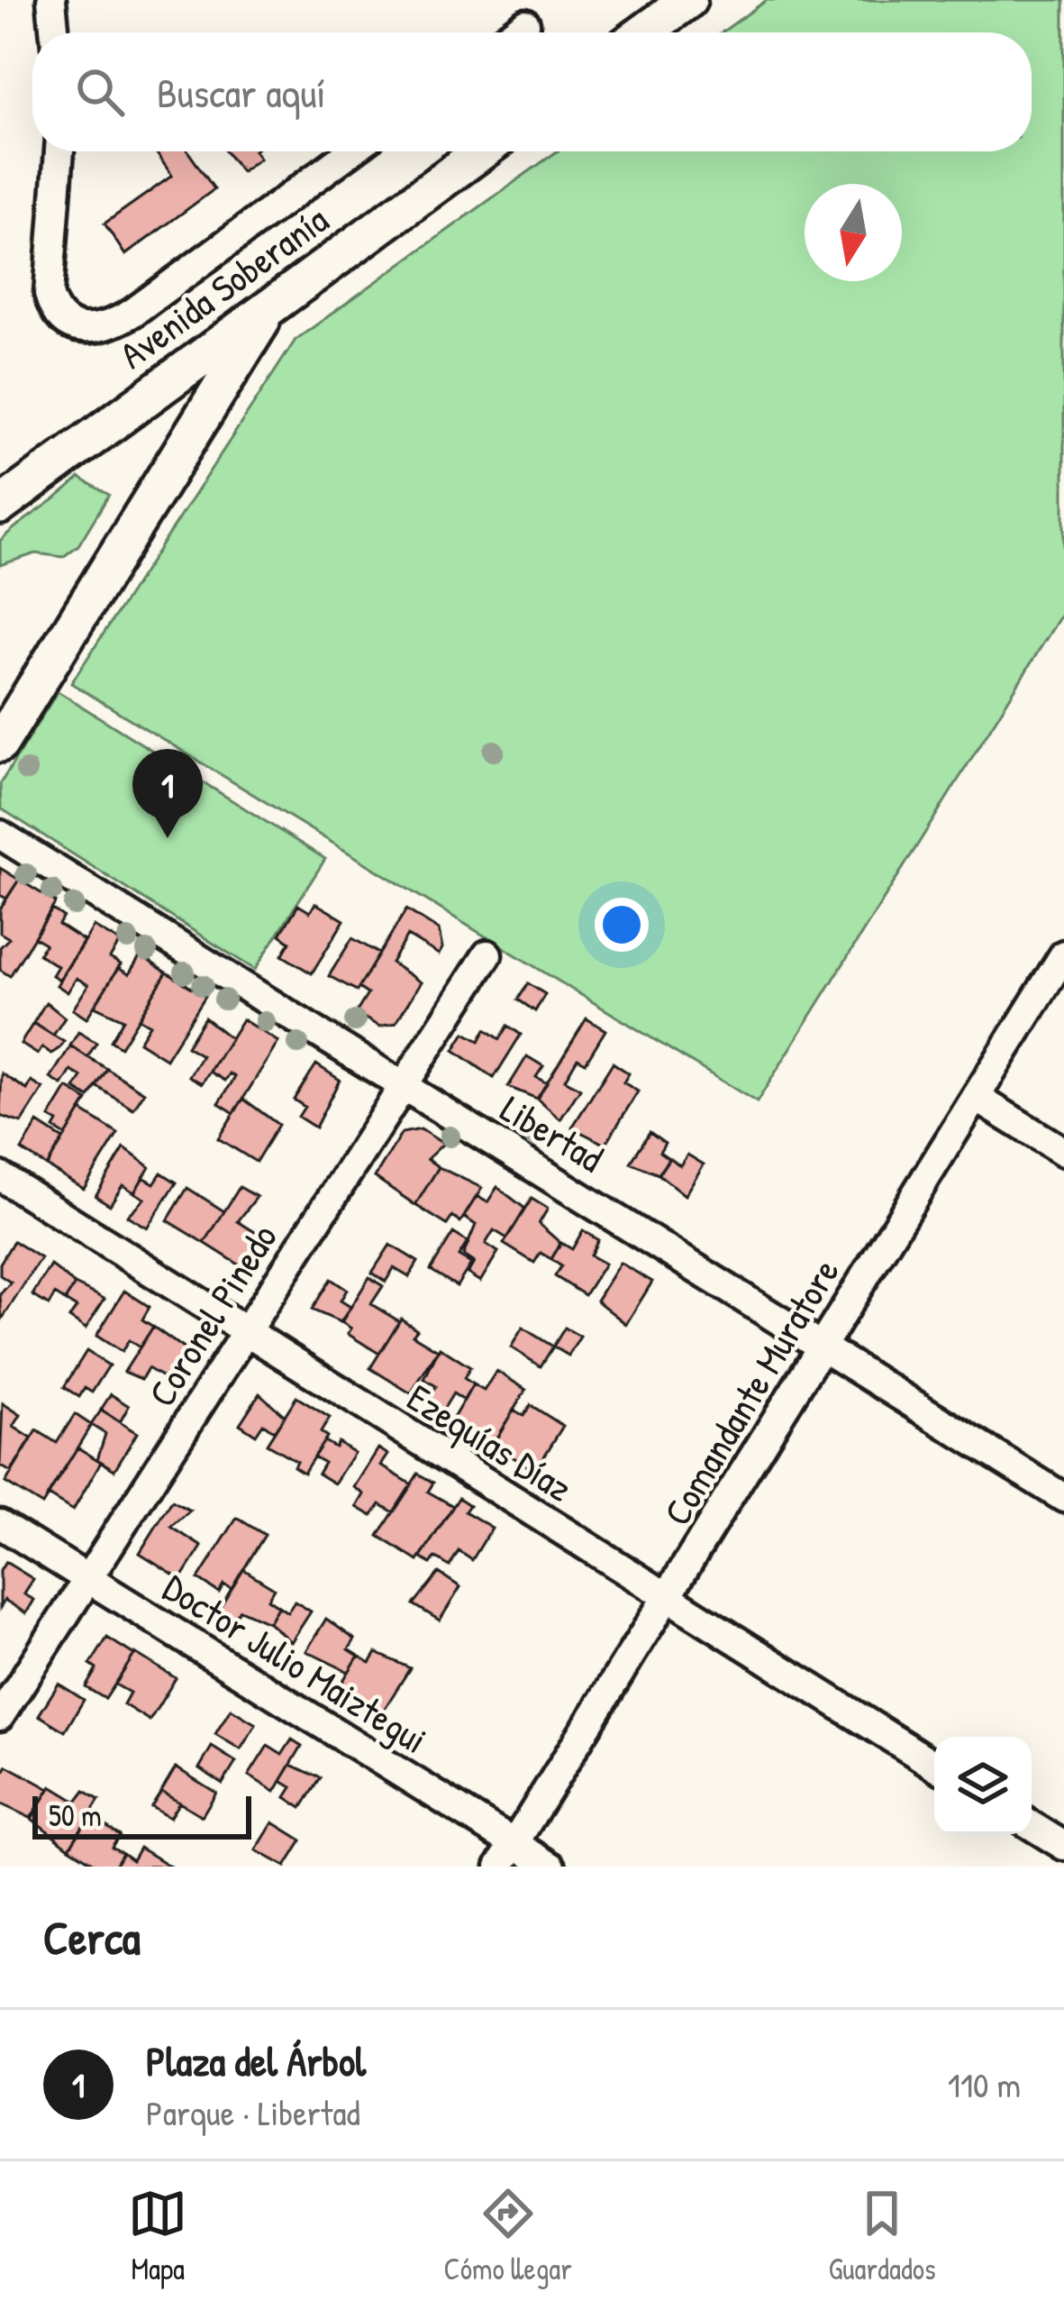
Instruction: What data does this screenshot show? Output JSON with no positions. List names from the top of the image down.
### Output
{
  "streets": {
    "street": [
      "Avenida Soberanía",
      "Libertad",
      "Coronel Pinedo",
      "Comandante Muratore",
      "Ezequías Díaz",
      "Doctor Julio Maiztegui"
    ]
  },
  "crossings": [
    ["Libertad", "Coronel Pinedo"],
    ["Libertad", "Comandante Muratore"],
    ["Coronel Pinedo", "Ezequías Díaz"],
    ["Coronel Pinedo", "Doctor Julio Maiztegui"],
    ["Comandante Muratore", "Ezequías Díaz"],
    ["Comandante Muratore", "Doctor Julio Maiztegui"]
  ],
  "scale_bar": "50 m",
  "north": "bottom",
  "page": {
    "search": "Buscar aquí",
    "pins": "1",
    "scale": "50 m",
    "heading": "Cerca",
    "list": [
      {
        "mark": "1",
        "name": "Plaza del Árbol",
        "note": "Parque · Libertad",
        "value": "110 m"
      }
    ],
    "nav": ["Mapa", "Cómo llegar", "Guardados"]
  }
}
